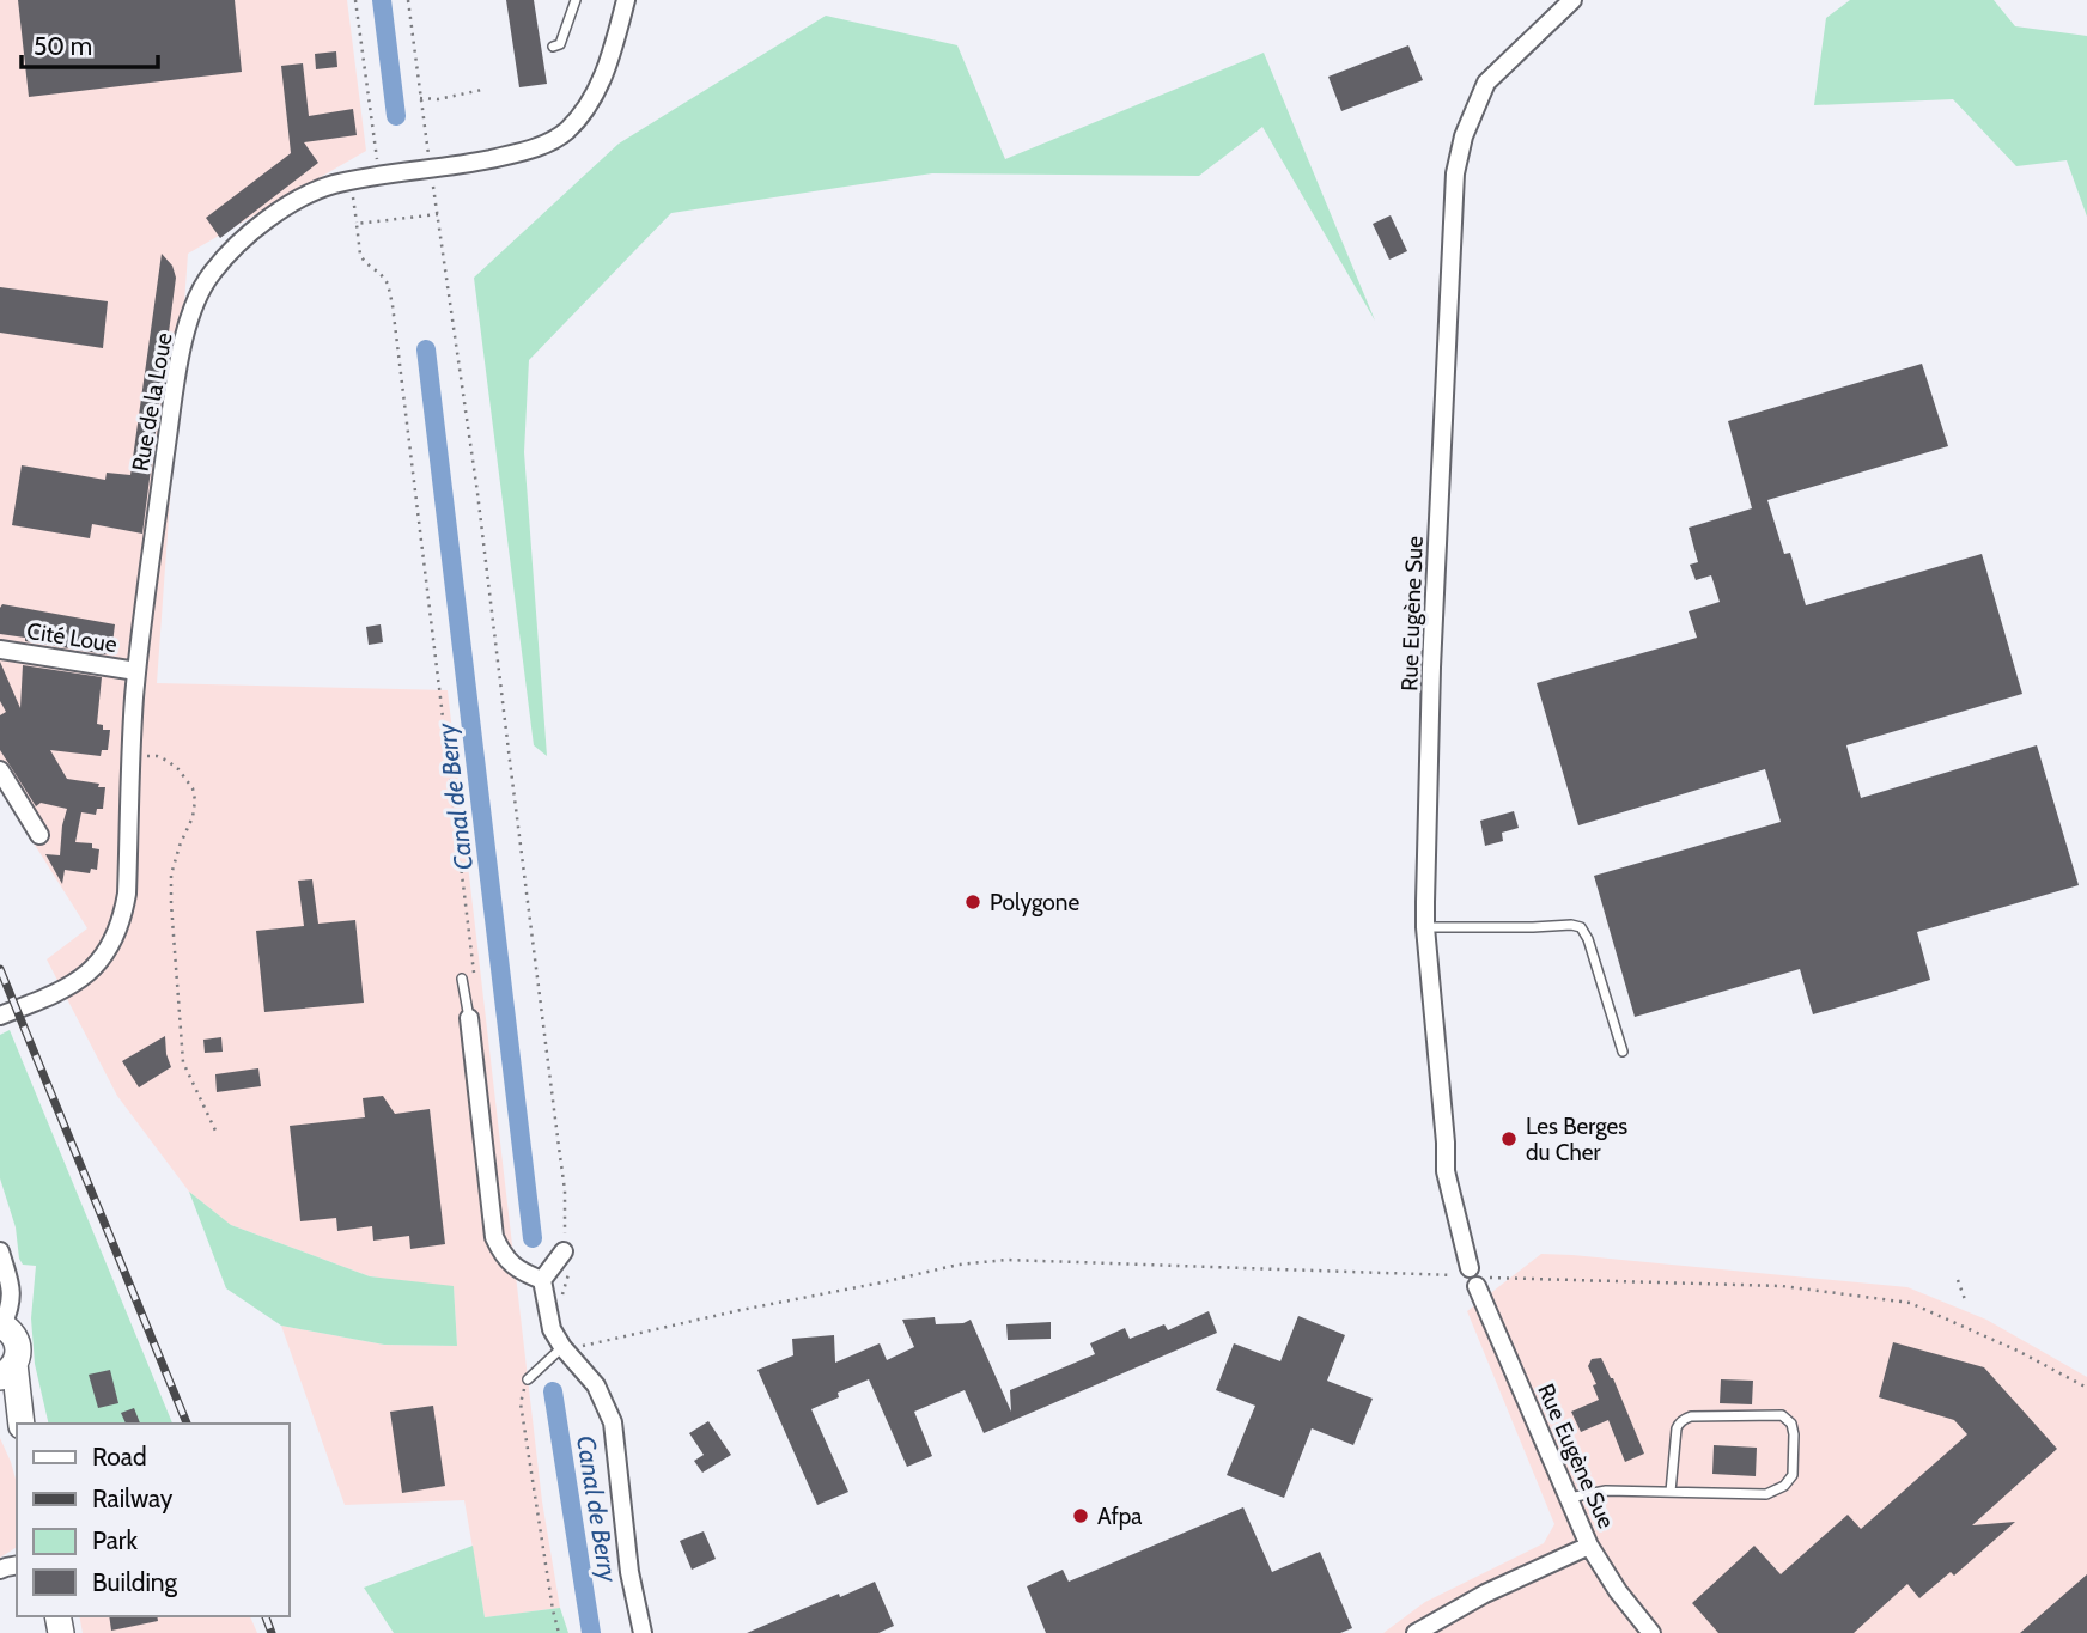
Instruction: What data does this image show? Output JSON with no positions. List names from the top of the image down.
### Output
{
  "streets": {
    "street": ["Rue de la Loue", "Rue Eugène Sue", "Cité Loue"]
  },
  "crossings": [
    ["Rue de la Loue", "Cité Loue"]
  ],
  "water": ["Canal de Berry"],
  "places": ["Polygone", "Les Berges du Cher", "Afpa"],
  "legend": [
    "Road",
    "Railway",
    "Park",
    "Building"
  ],
  "scale_bar": "50 m"
}
